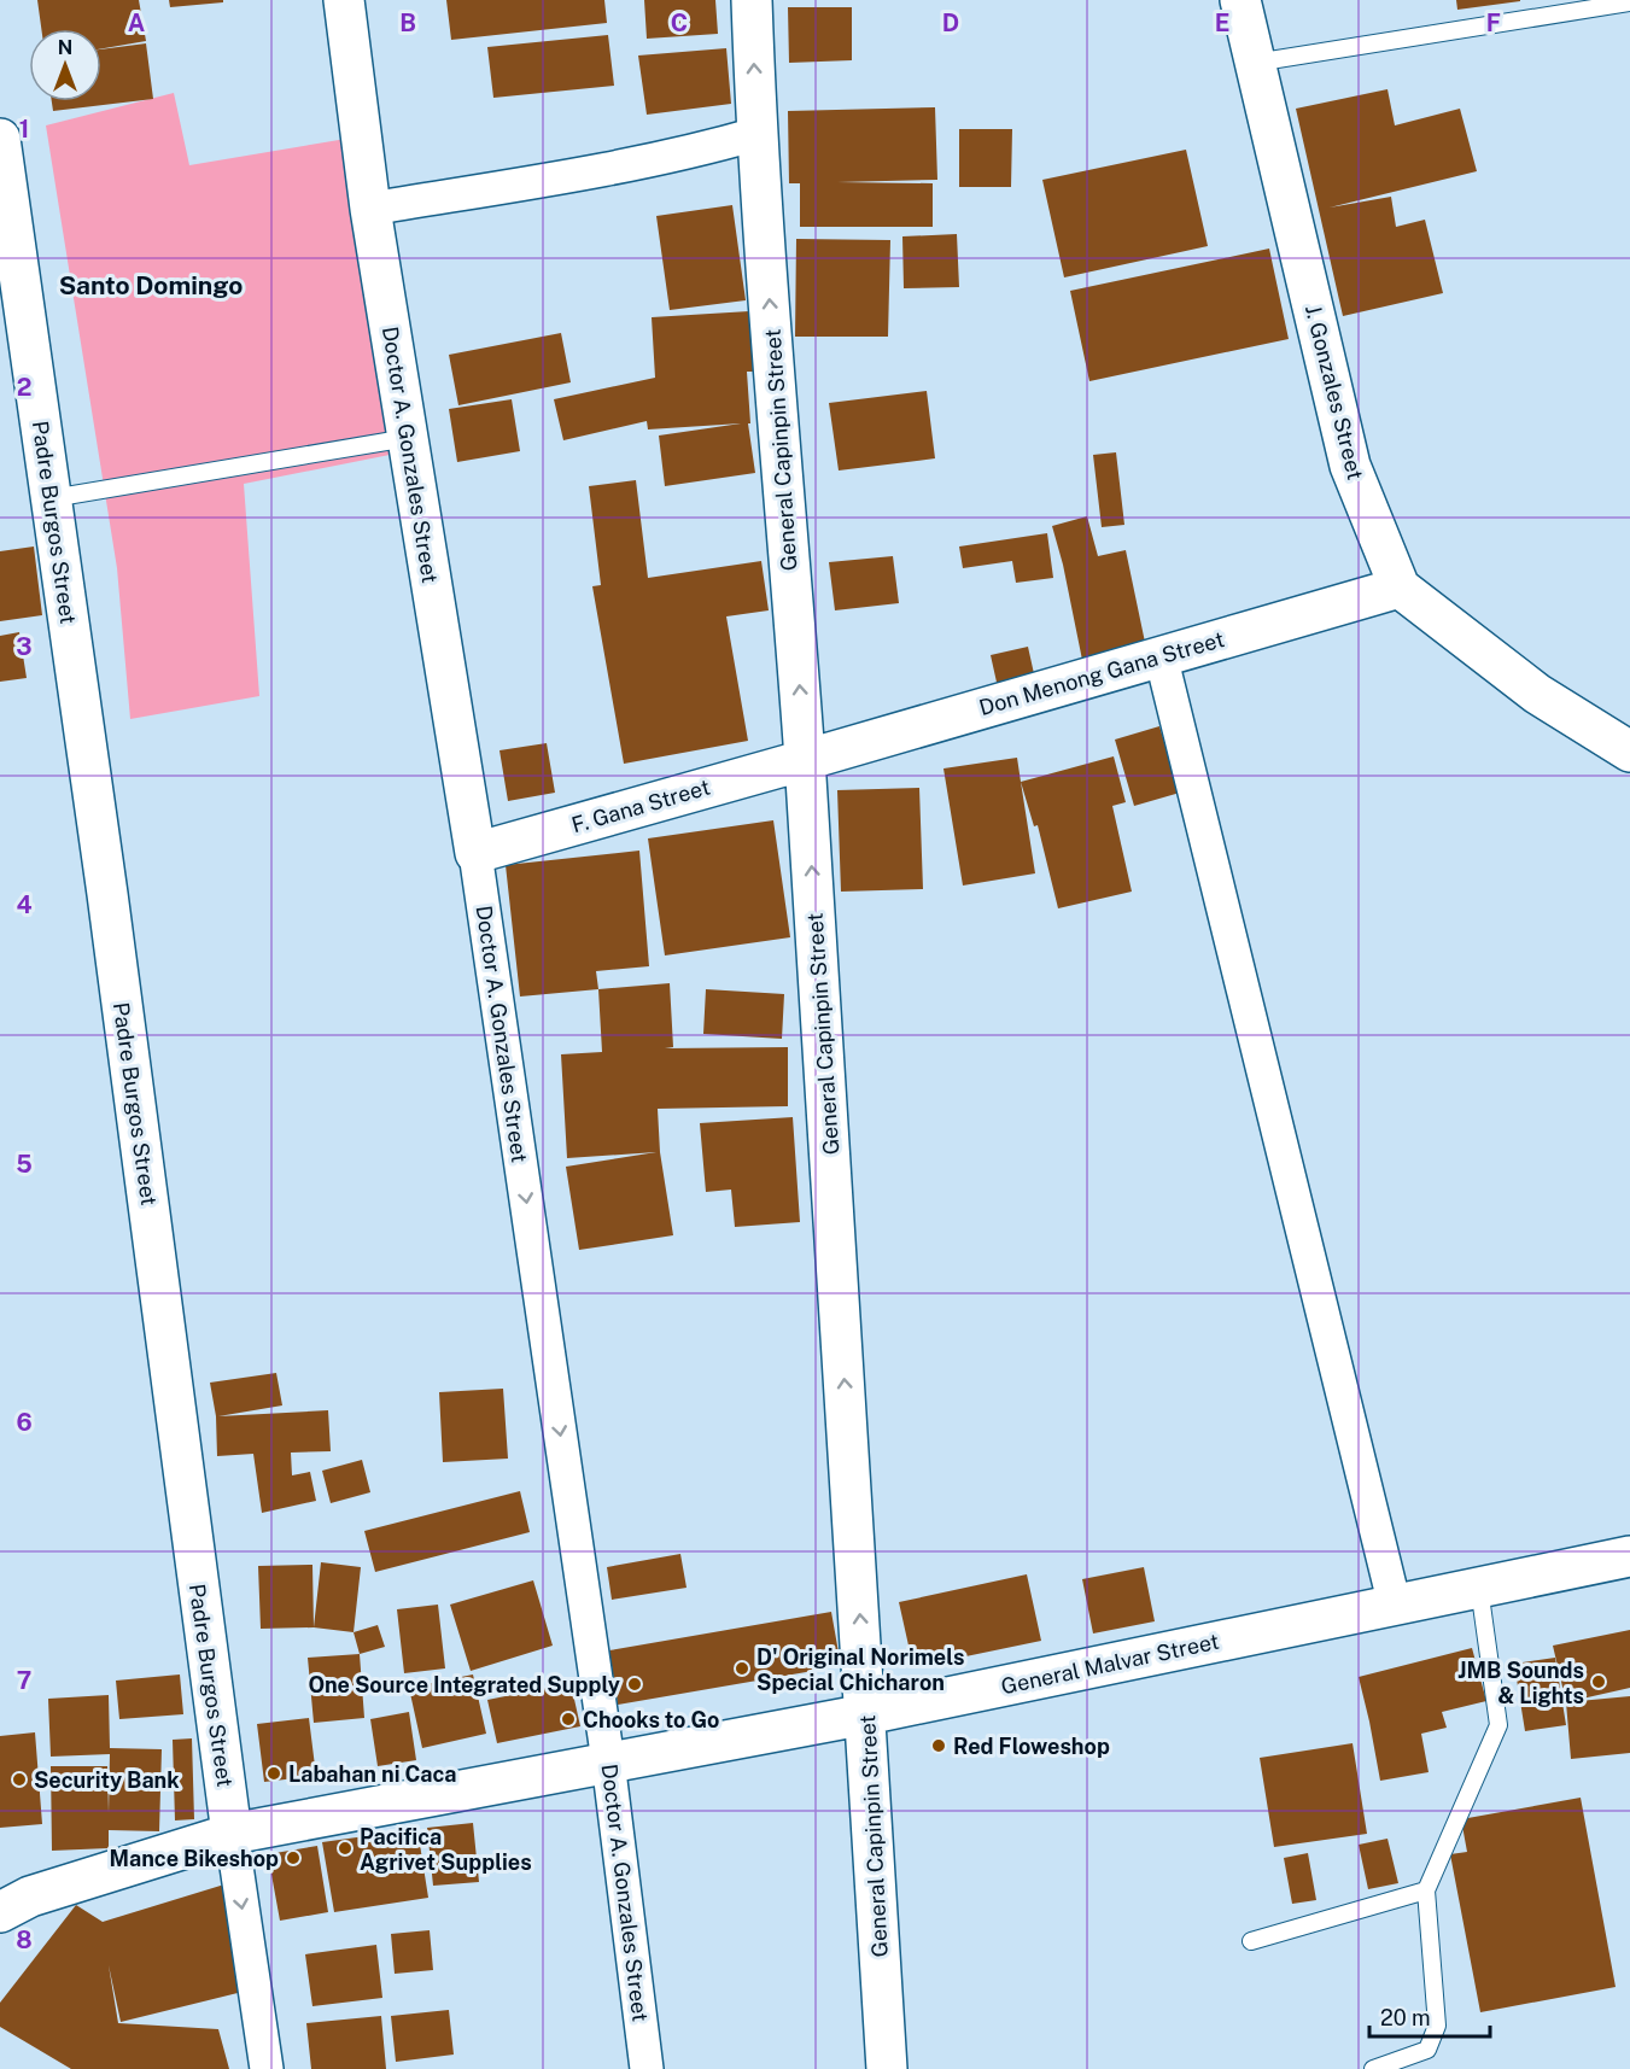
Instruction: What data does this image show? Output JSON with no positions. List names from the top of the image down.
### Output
{
  "streets": {
    "street": [
      "J. Gonzales Street",
      "General Capinpin Street",
      "Doctor A. Gonzales Street",
      "Padre Burgos Street",
      "Don Menong Gana Street",
      "F. Gana Street",
      "General Malvar Street"
    ]
  },
  "crossings": [
    ["J. Gonzales Street", "Don Menong Gana Street"],
    ["General Capinpin Street", "Don Menong Gana Street"],
    ["General Capinpin Street", "F. Gana Street"],
    ["General Capinpin Street", "General Malvar Street"],
    ["Doctor A. Gonzales Street", "F. Gana Street"],
    ["Doctor A. Gonzales Street", "General Malvar Street"],
    ["Padre Burgos Street", "General Malvar Street"],
    ["Don Menong Gana Street", "F. Gana Street"]
  ],
  "one_way": ["General Capinpin Street", "Doctor A. Gonzales Street"],
  "districts": ["Santo Domingo"],
  "places": [
    "D' Original Norimels Special Chicharon",
    "JMB Sounds & Lights",
    "One Source Integrated Supply",
    "Chooks to Go",
    "Red Floweshop",
    "Labahan ni Caca",
    "Security Bank",
    "Pacifica Agrivet Supplies",
    "Mance Bikeshop"
  ],
  "scale_bar": "20 m",
  "north": "top",
  "grid": {
    "columns": [
      "A",
      "B",
      "C",
      "D",
      "E",
      "F"
    ],
    "rows": [
      "1",
      "2",
      "3",
      "4",
      "5",
      "6",
      "7",
      "8"
    ]
  }
}
